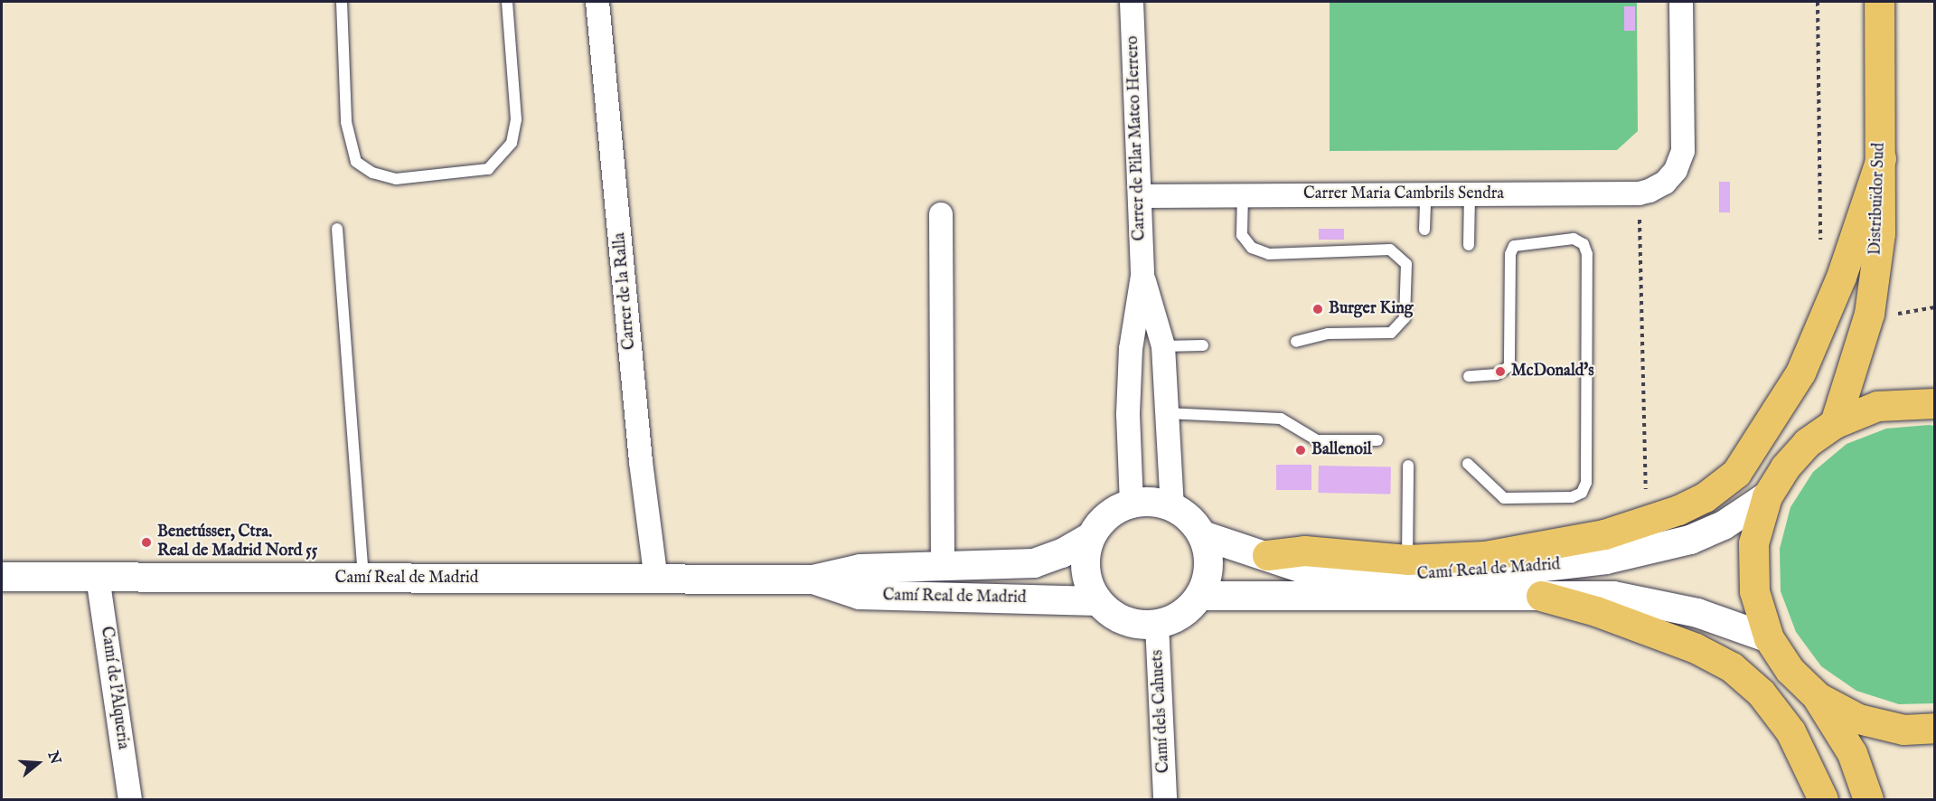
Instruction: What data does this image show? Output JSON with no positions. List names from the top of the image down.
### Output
{
  "streets": {
    "highway": ["Distribuïdor Sud"],
    "street": [
      "Carrer de Pilar Mateo Herrero",
      "Carrer Maria Cambrils Sendra",
      "Carrer de la Ralla",
      "Camí Real de Madrid",
      "Camí de l'Alqueria",
      "Camí dels Cahuets"
    ]
  },
  "crossings": [
    ["Carrer de Pilar Mateo Herrero", "Carrer Maria Cambrils Sendra"],
    ["Carrer de Pilar Mateo Herrero", "Camí Real de Madrid"],
    ["Carrer de Pilar Mateo Herrero", "Camí dels Cahuets"],
    ["Carrer de la Ralla", "Camí Real de Madrid"],
    ["Camí Real de Madrid", "Camí de l'Alqueria"],
    ["Camí Real de Madrid", "Camí dels Cahuets"]
  ],
  "places": [
    "Burger King",
    "McDonald's",
    "Ballenoil",
    "Benetússer, Ctra. Real de Madrid Nord 55"
  ],
  "north": "right"
}
